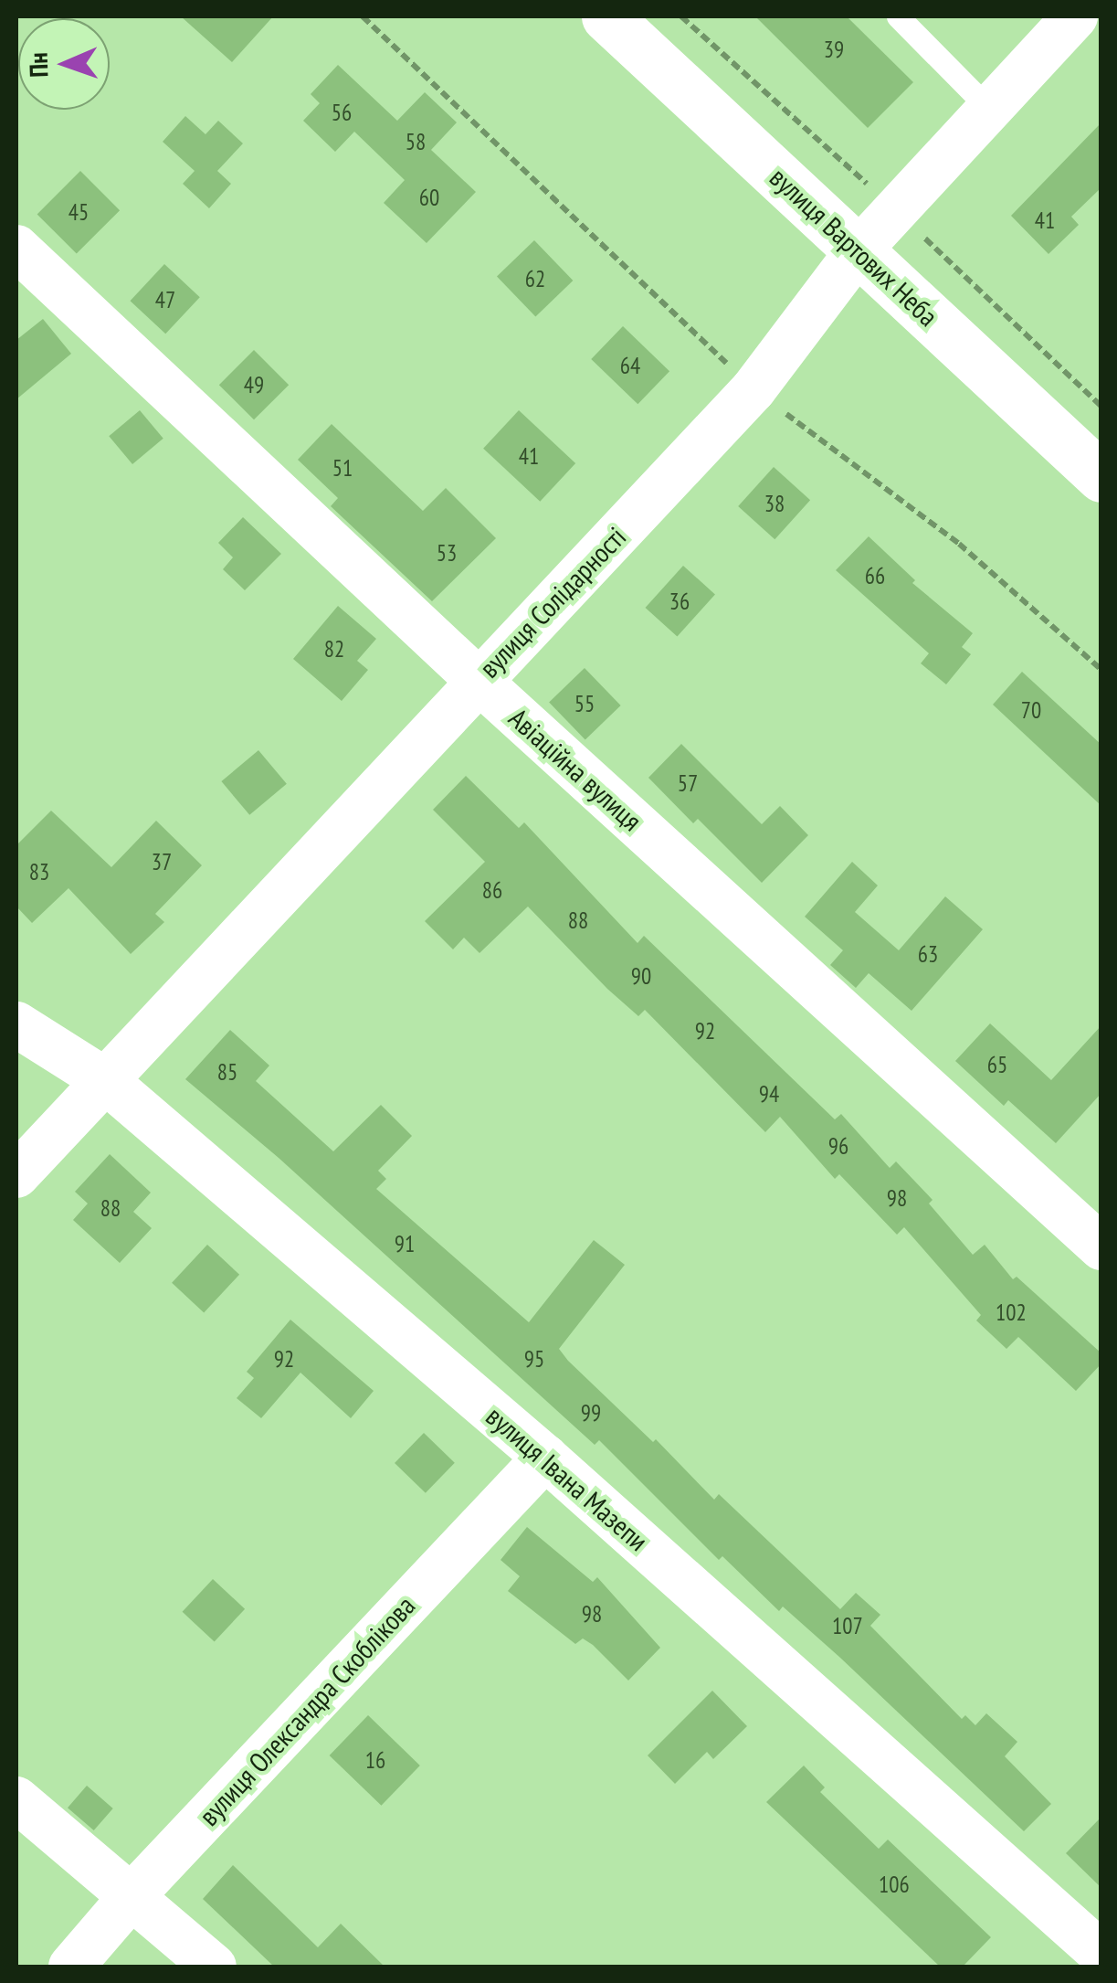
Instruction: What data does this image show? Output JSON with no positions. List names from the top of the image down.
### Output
{
  "streets": {
    "street": [
      "вулиця Вартових Неба",
      "вулиця Солідарності",
      "Авіаційна вулиця",
      "вулиця Івана Мазепи",
      "вулиця Олександра Скоблікова"
    ]
  },
  "crossings": [
    ["вулиця Вартових Неба", "вулиця Солідарності"],
    ["вулиця Солідарності", "Авіаційна вулиця"],
    ["вулиця Солідарності", "вулиця Івана Мазепи"],
    ["вулиця Івана Мазепи", "вулиця Олександра Скоблікова"]
  ],
  "house_numbers": [
    "39",
    "56",
    "58",
    "60",
    "45",
    "41",
    "62",
    "47",
    "64",
    "49",
    "41",
    "51",
    "38",
    "53",
    "66",
    "36",
    "82",
    "55",
    "70",
    "57",
    "37",
    "83",
    "86",
    "88",
    "63",
    "90",
    "92",
    "65",
    "85",
    "94",
    "96",
    "98",
    "88",
    "91",
    "102",
    "92",
    "95",
    "99",
    "98",
    "107",
    "16",
    "106"
  ],
  "north": "left"
}
